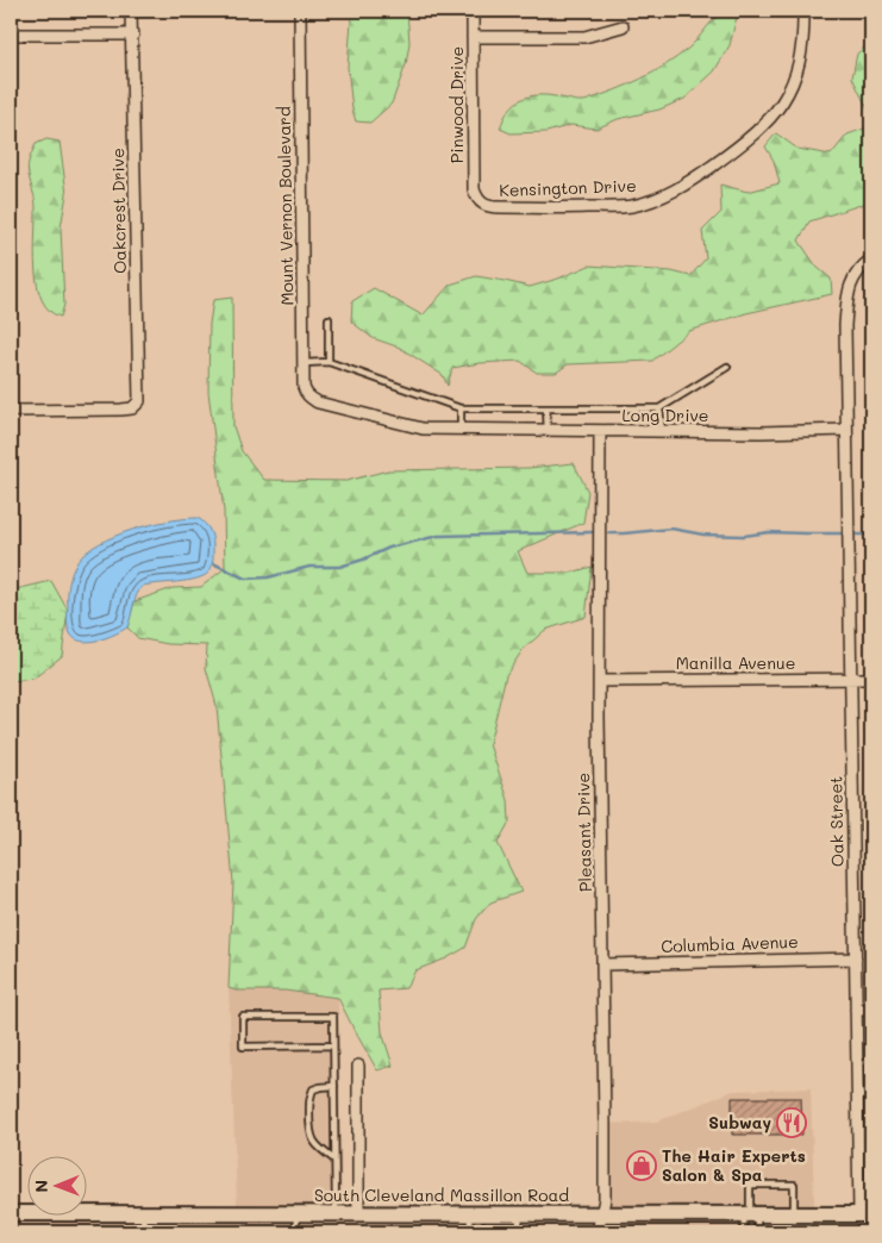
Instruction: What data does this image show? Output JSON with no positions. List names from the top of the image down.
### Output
{
  "streets": {
    "main road": ["South Cleveland Massillon Road"],
    "street": [
      "Pinwood Drive",
      "Kensington Drive",
      "Mount Vernon Boulevard",
      "Oakcrest Drive",
      "Long Drive",
      "Manilla Avenue",
      "Oak Street",
      "Pleasant Drive",
      "Columbia Avenue"
    ]
  },
  "crossings": [
    ["Pinwood Drive", "Kensington Drive"],
    ["Mount Vernon Boulevard", "Long Drive"],
    ["Long Drive", "Oak Street"],
    ["Long Drive", "Pleasant Drive"],
    ["Manilla Avenue", "Oak Street"],
    ["Manilla Avenue", "Pleasant Drive"],
    ["Oak Street", "Columbia Avenue"],
    ["Oak Street", "South Cleveland Massillon Road"],
    ["Pleasant Drive", "Columbia Avenue"],
    ["Pleasant Drive", "South Cleveland Massillon Road"]
  ],
  "places": {
    "restaurant": ["Subway"],
    "shop": ["The Hair Experts Salon & Spa"]
  },
  "north": "left"
}
